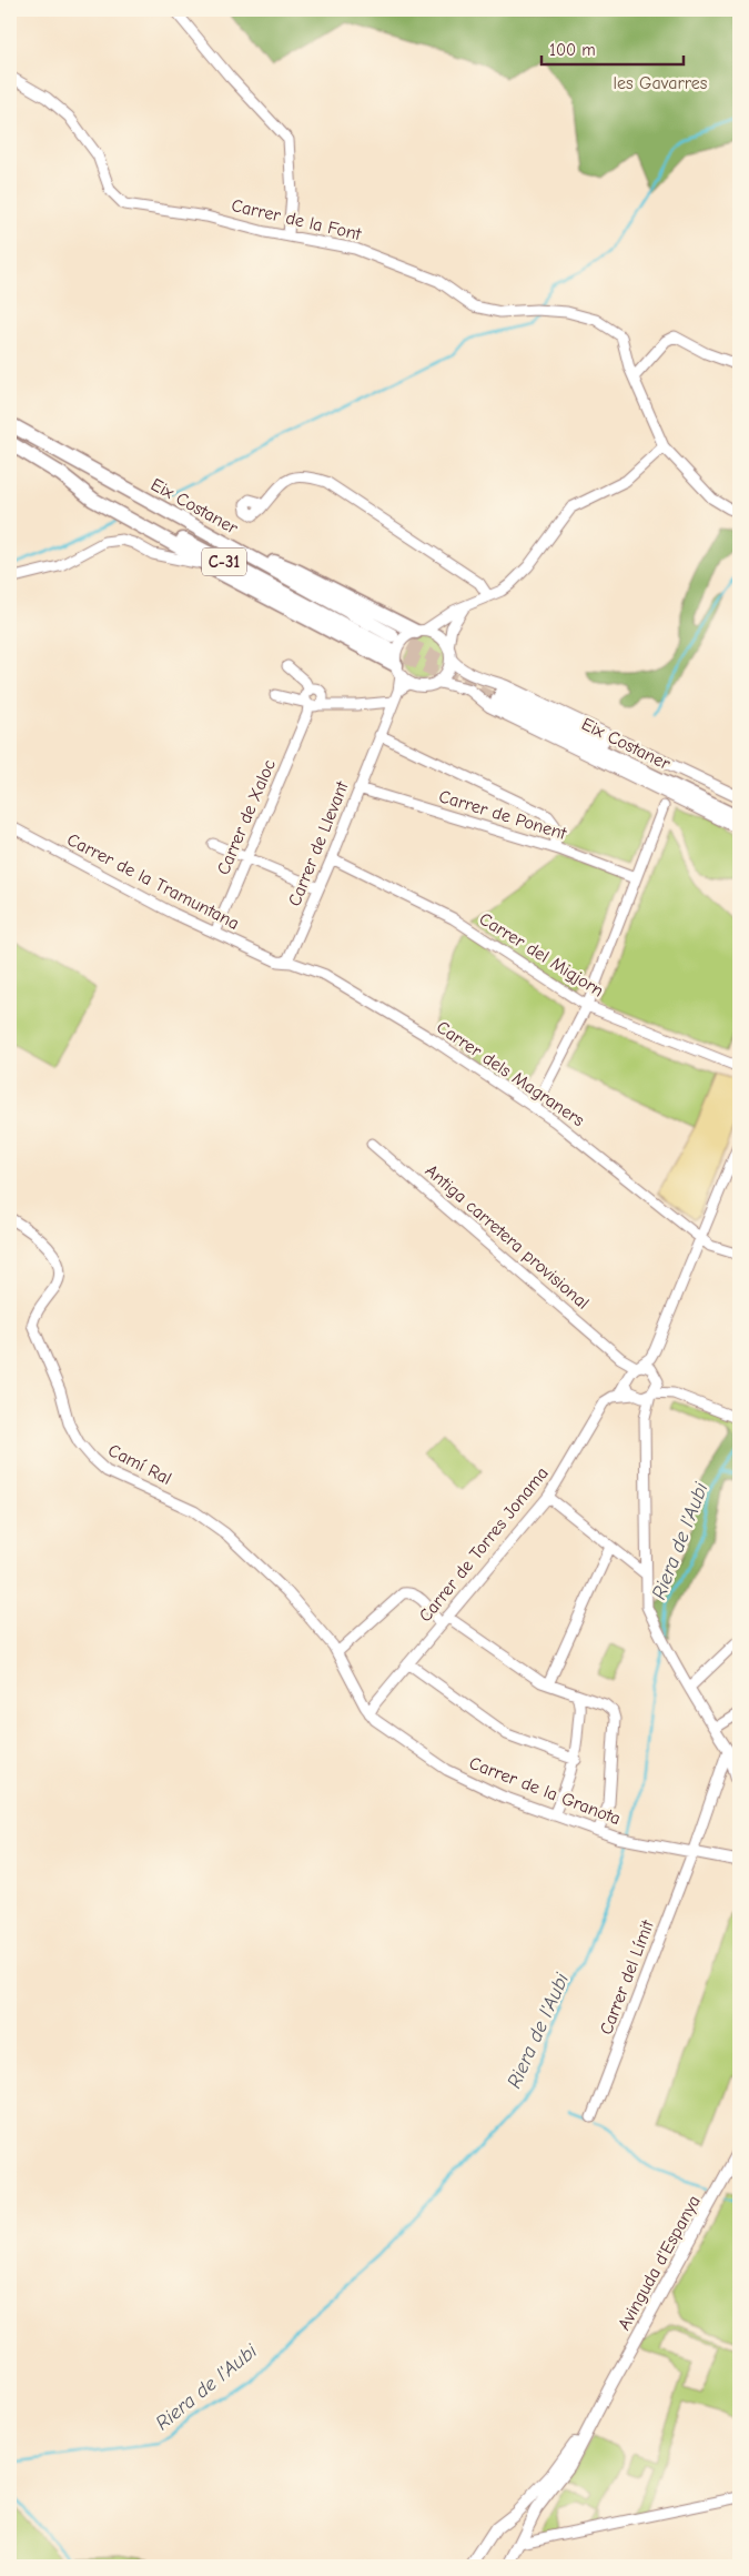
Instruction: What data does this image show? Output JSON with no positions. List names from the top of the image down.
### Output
{
  "streets": {
    "highway": ["Eix Costaner", "C-31"],
    "main road": ["Avinguda d'Espanya"],
    "street": [
      "Carrer de la Font",
      "Carrer de Ponent",
      "Carrer de Xaloc",
      "Carrer de Llevant",
      "Carrer de la Tramuntana",
      "Carrer del Migjorn",
      "Carrer dels Magraners",
      "Antiga carretera provisional",
      "Camí Ral",
      "Carrer de Torres Jonama",
      "Carrer de la Granota",
      "Carrer del Límit"
    ]
  },
  "crossings": [
    ["Eix Costaner", "C-31"],
    ["Carrer de Ponent", "Carrer de Llevant"],
    ["Carrer de Xaloc", "Carrer de la Tramuntana"],
    ["Carrer de Llevant", "Carrer de la Tramuntana"],
    ["Carrer de Llevant", "Carrer del Migjorn"],
    ["Carrer de Llevant", "Carrer dels Magraners"],
    ["Carrer de la Tramuntana", "Carrer dels Magraners"],
    ["Antiga carretera provisional", "Carrer de Torres Jonama"],
    ["Carrer de Torres Jonama", "Carrer de la Granota"],
    ["Carrer de la Granota", "Carrer del Límit"]
  ],
  "water": ["Riera de l'Aubi"],
  "parks": ["les Gavarres"],
  "scale_bar": "100 m"
}
